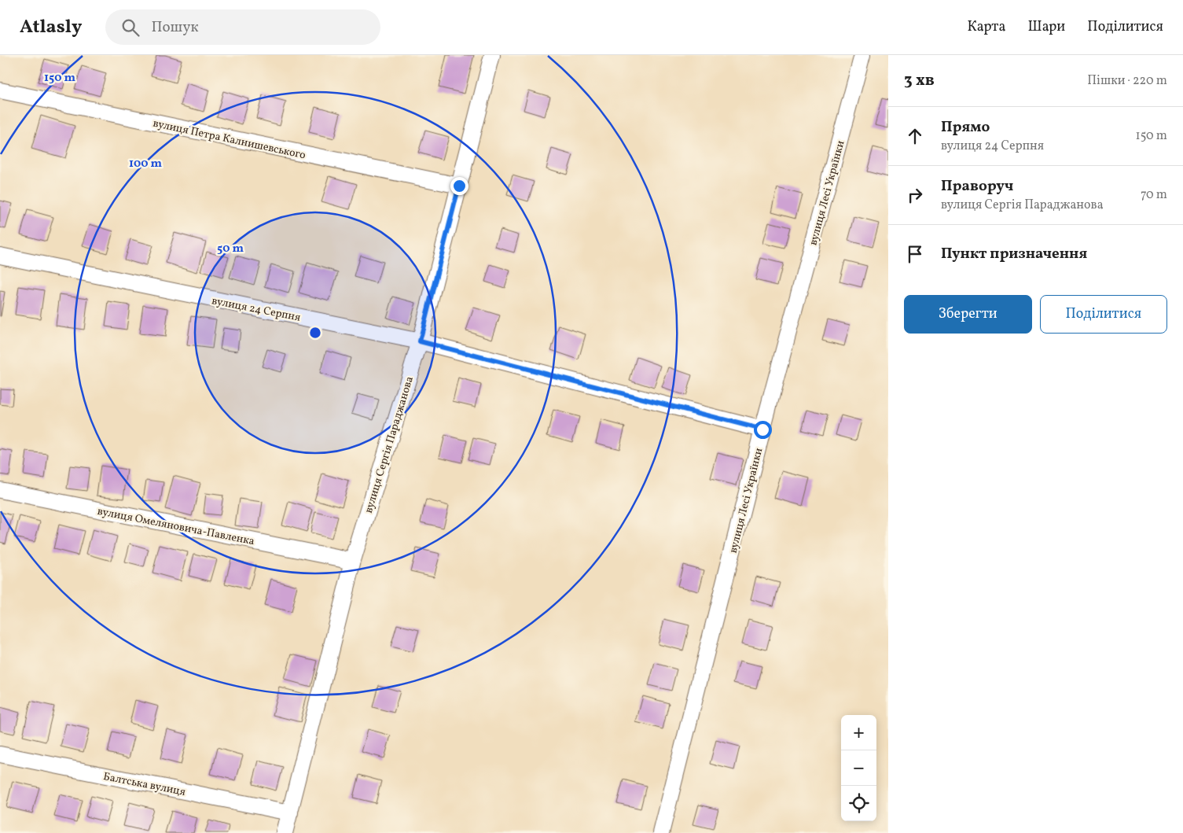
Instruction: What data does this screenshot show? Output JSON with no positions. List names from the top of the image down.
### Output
{
  "streets": {
    "street": [
      "вулиця Петра Калнишевського",
      "вулиця Лесі Українки",
      "вулиця 24 Серпня",
      "вулиця Сергія Параджанова",
      "вулиця Омеляновича-Павленка",
      "Балтська вулиця"
    ]
  },
  "crossings": [
    ["вулиця Петра Калнишевського", "вулиця Сергія Параджанова"],
    ["вулиця Лесі Українки", "вулиця 24 Серпня"],
    ["вулиця 24 Серпня", "вулиця Сергія Параджанова"],
    ["вулиця Сергія Параджанова", "вулиця Омеляновича-Павленка"],
    ["вулиця Сергія Параджанова", "Балтська вулиця"]
  ],
  "page": {
    "header": "Atlasly",
    "search": "Пошук",
    "nav": ["Карта", "Шари", "Поділитися"],
    "heading": ["3 хв", "Пішки · 220 m"],
    "list": [
      ["Прямо", "вулиця 24 Серпня", "150 m"],
      ["Праворуч", "вулиця Сергія Параджанова", "70 m"],
      "Пункт призначення"
    ],
    "buttons": ["Зберегти", "Поділитися"],
    "map_buttons": ["+", "−"]
  },
  "rings": ["150 m", "100 m", "50 m"]
}
